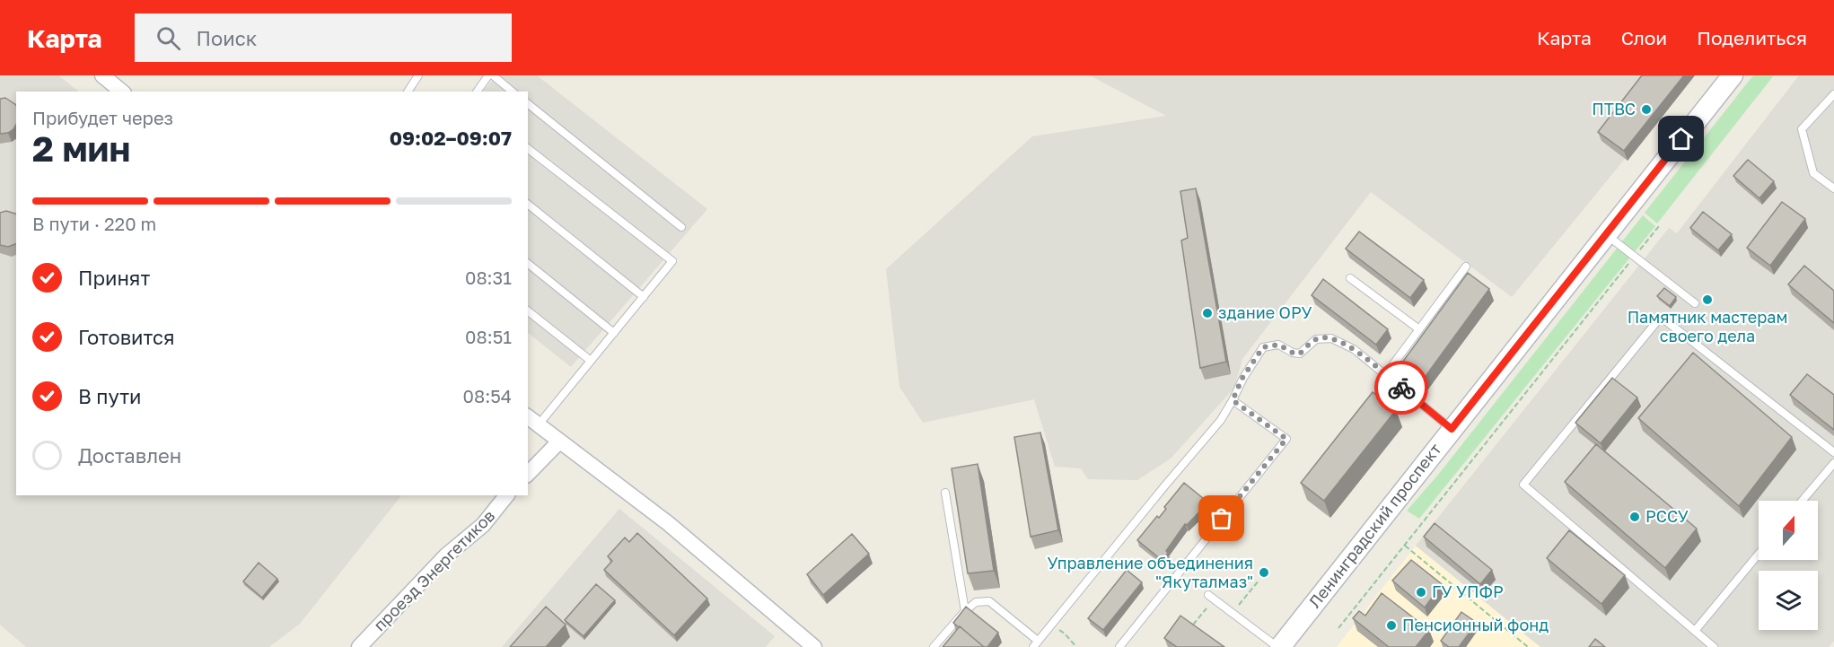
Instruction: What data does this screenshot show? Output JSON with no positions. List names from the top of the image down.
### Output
{
  "streets": {
    "main road": ["Ленинградский проспект"],
    "street": ["проезд Энергетиков"]
  },
  "places": [
    "ПТВС",
    "Памятник мастерам своего дела",
    "здание ОРУ",
    "РССУ",
    "Управление объединения \"Якуталмаз\"",
    "ГУ УПФР",
    "Пенсионный фонд"
  ],
  "north": "top",
  "page": {
    "header": "Карта",
    "search": "Поиск",
    "nav": ["Карта", "Слои", "Поделиться"],
    "heading": ["2 мин", "Прибудет через", "09:02–09:07"],
    "bar": "В пути · 220 m",
    "list": [
      ["Принят", "08:31"],
      ["Готовится", "08:51"],
      ["В пути", "08:54"],
      "Доставлен"
    ]
  }
}
